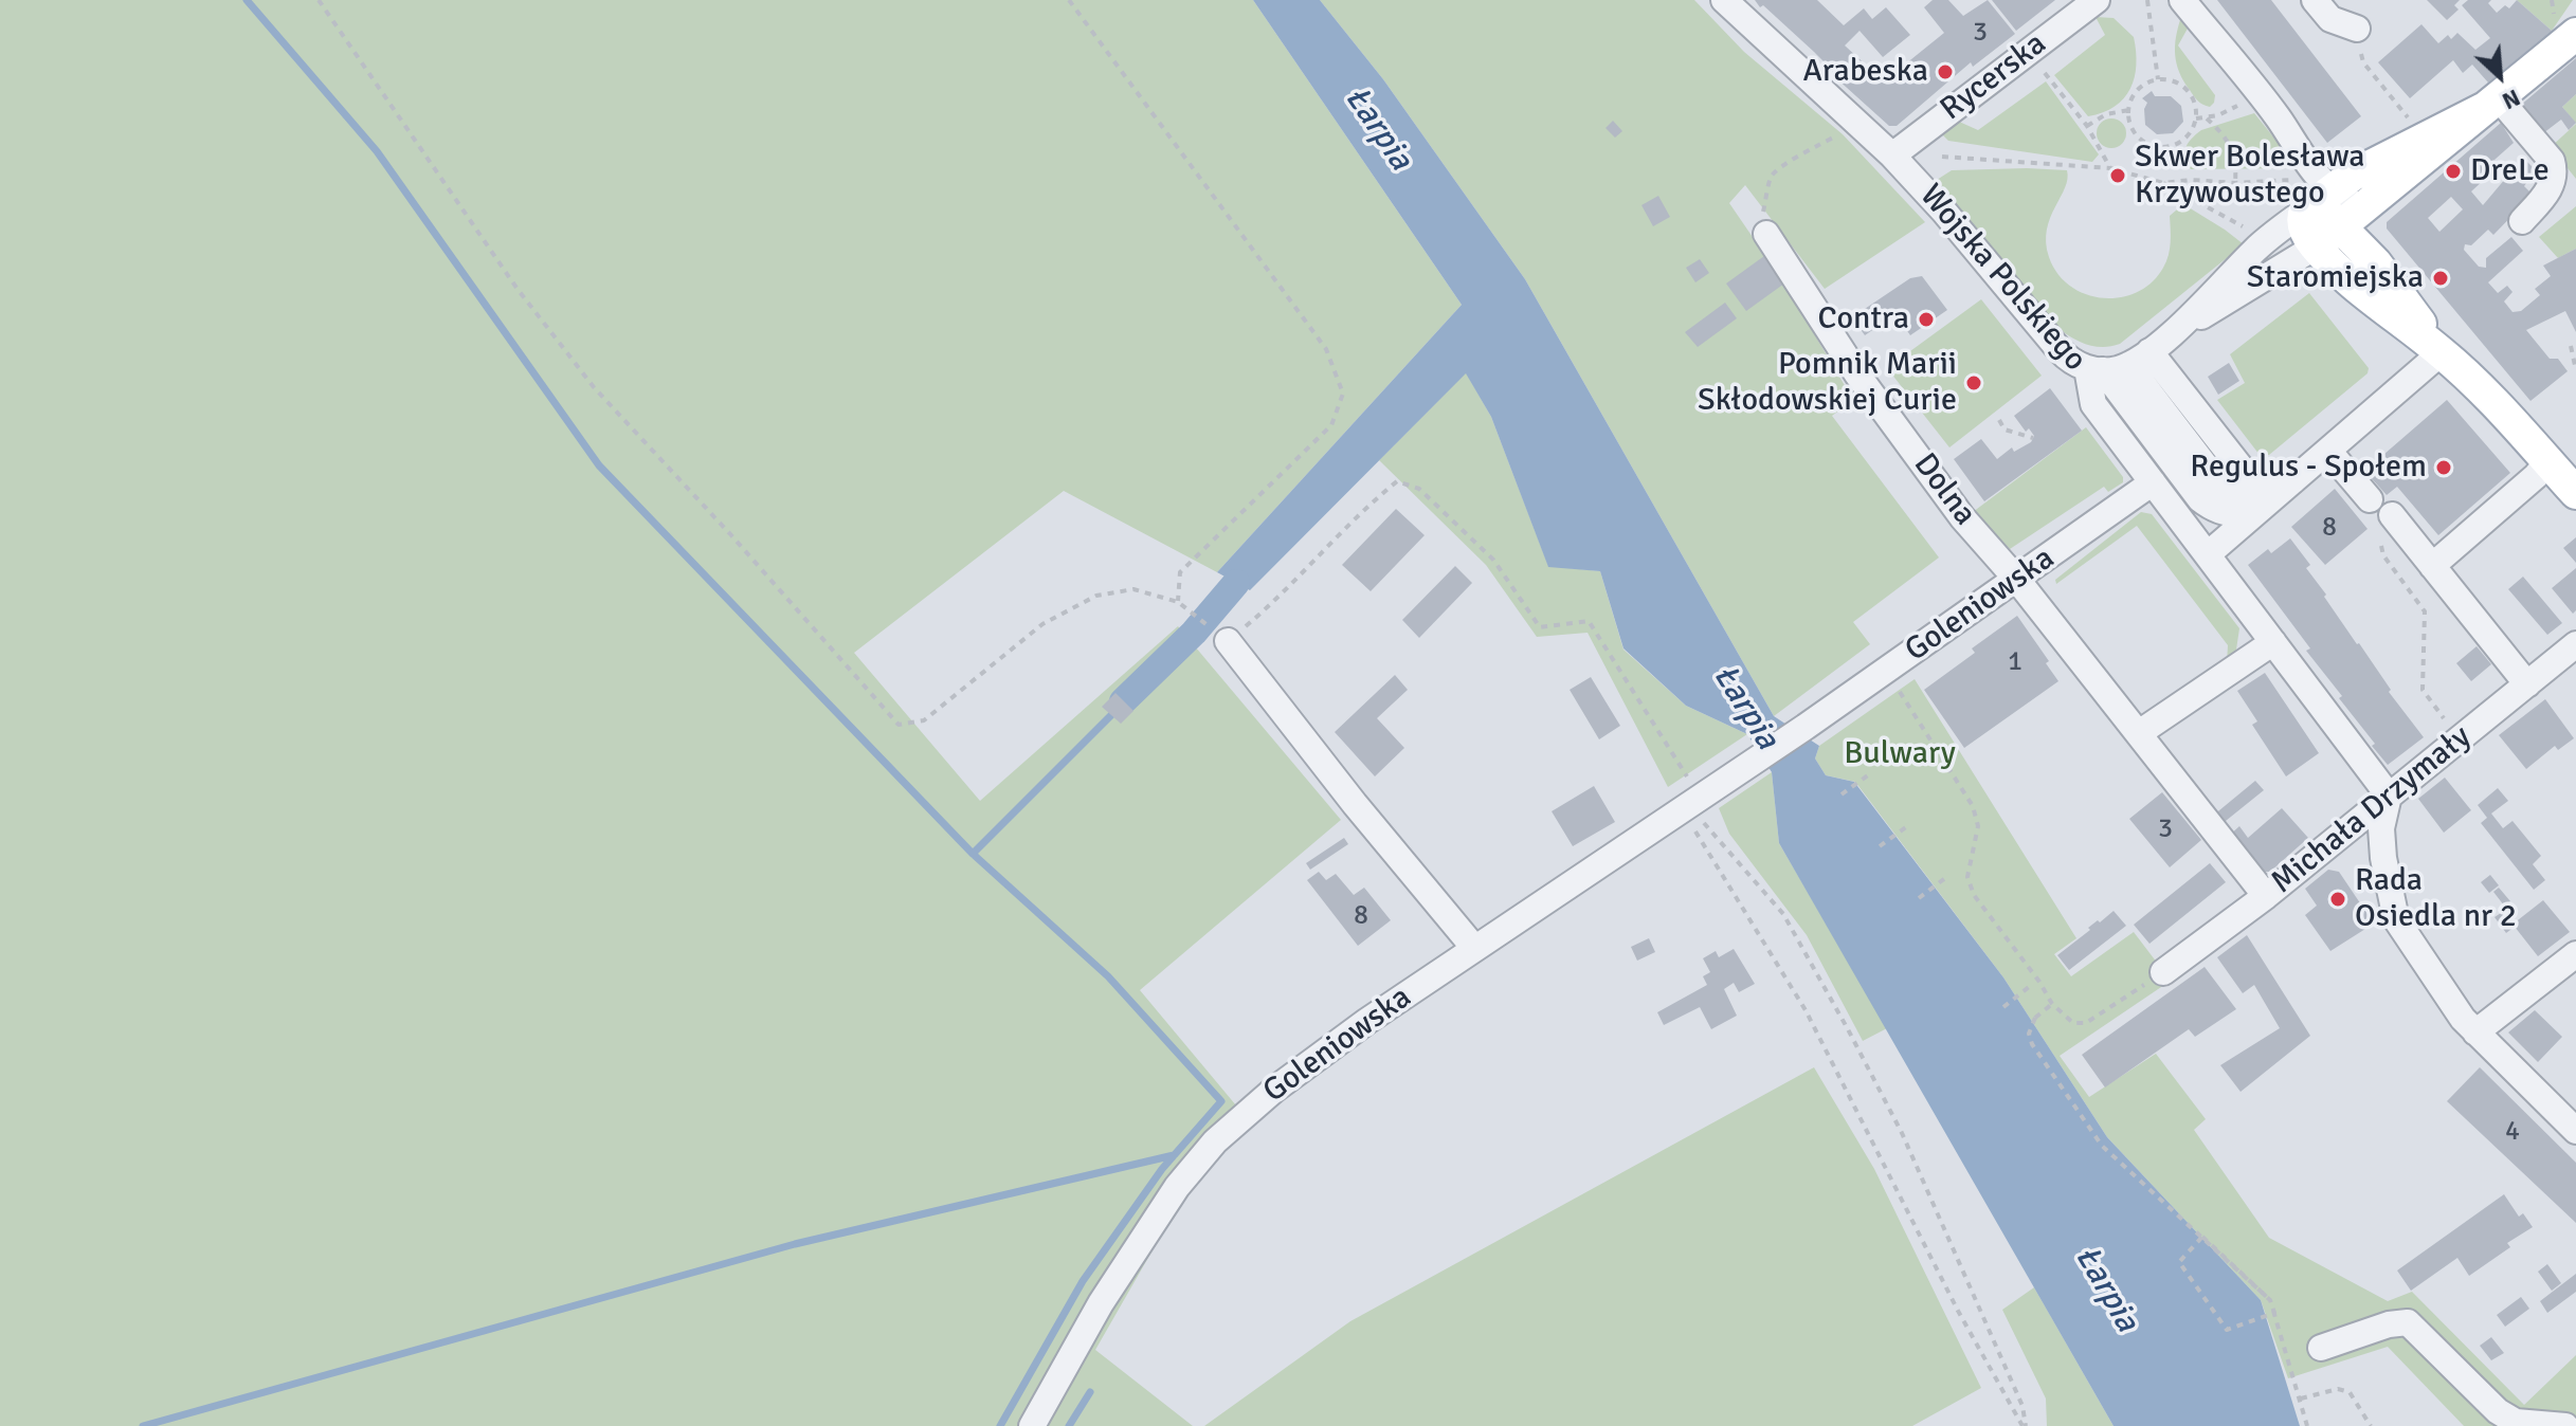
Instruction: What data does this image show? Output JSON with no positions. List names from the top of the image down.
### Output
{
  "streets": {
    "street": [
      "Rycerska",
      "Wojska Polskiego",
      "Dolna",
      "Goleniowska",
      "Michała Drzymały"
    ]
  },
  "crossings": [
    ["Rycerska", "Wojska Polskiego"],
    ["Wojska Polskiego", "Goleniowska"],
    ["Wojska Polskiego", "Michała Drzymały"],
    ["Dolna", "Goleniowska"],
    ["Dolna", "Michała Drzymały"]
  ],
  "water": ["Łarpia"],
  "parks": ["Bulwary"],
  "places": [
    "Arabeska",
    "DreLe",
    "Skwer Bolesława Krzywoustego",
    "Staromiejska",
    "Contra",
    "Pomnik Marii Skłodowskiej Curie",
    "Regulus - Społem",
    "Rada Osiedla nr 2"
  ],
  "house_numbers": [
    "3",
    "8",
    "1",
    "3",
    "8",
    "4"
  ],
  "north": "bottom right"
}
